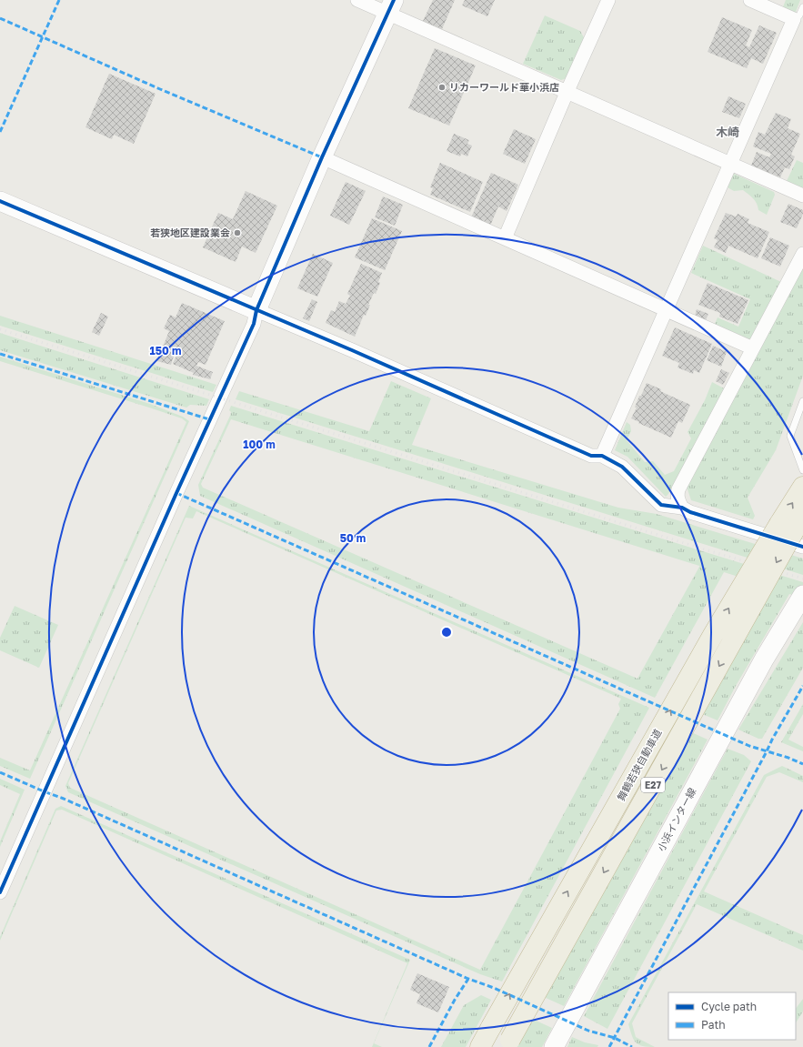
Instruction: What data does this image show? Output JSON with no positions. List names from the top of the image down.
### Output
{
  "streets": {
    "highway": ["舞鶴若狭自動車道", "E27"],
    "street": ["小浜インター線"]
  },
  "districts": ["木崎"],
  "places": ["リカーワールド華小浜店", "若狭地区建設業会"],
  "legend": ["Cycle path", "Path"],
  "rings": ["150 m", "100 m", "50 m"]
}
